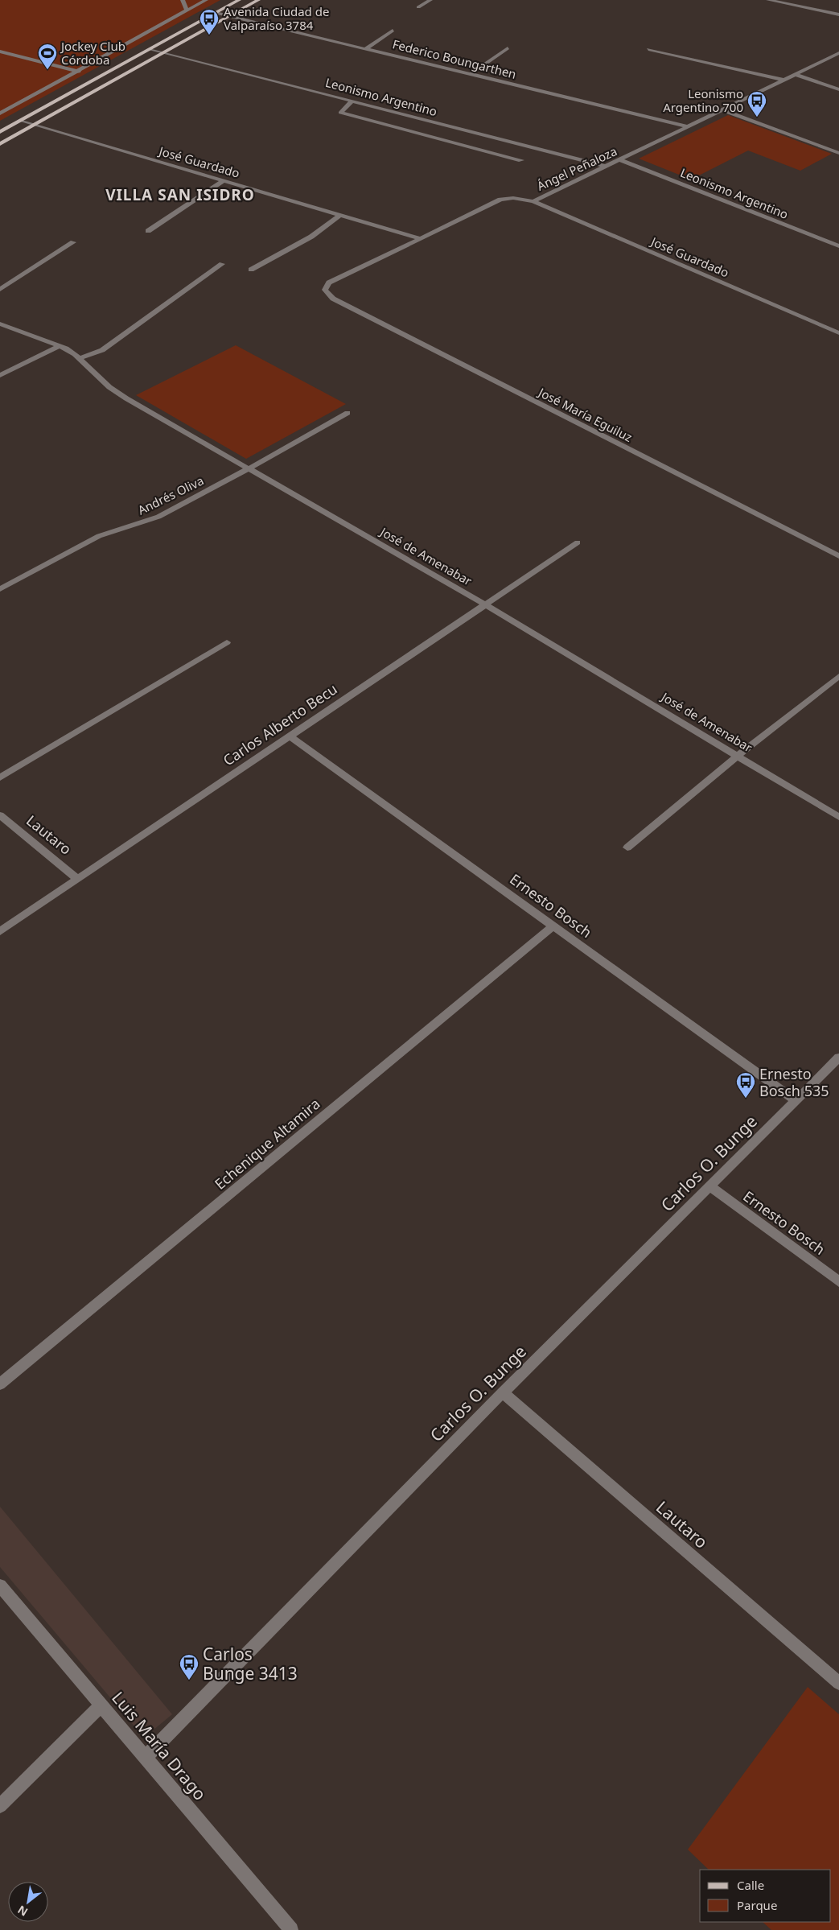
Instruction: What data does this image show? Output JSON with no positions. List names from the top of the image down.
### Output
{
  "streets": {
    "street": [
      "Federico Boungarthen",
      "Leonismo Argentino",
      "José Guardado",
      "Ángel Peñaloza",
      "José María Eguiluz",
      "Andrés Oliva",
      "José de Amenabar",
      "Carlos Alberto Becu",
      "Lautaro",
      "Ernesto Bosch",
      "Echenique Altamira",
      "Carlos O. Bunge",
      "Luis María Drago"
    ]
  },
  "crossings": [
    ["Federico Boungarthen", "Ángel Peñaloza"],
    ["Leonismo Argentino", "Ángel Peñaloza"],
    ["José Guardado", "Ángel Peñaloza"],
    ["Ángel Peñaloza", "José María Eguiluz"],
    ["Andrés Oliva", "José de Amenabar"],
    ["José de Amenabar", "Carlos Alberto Becu"],
    ["Carlos Alberto Becu", "Lautaro"],
    ["Carlos Alberto Becu", "Ernesto Bosch"],
    ["Lautaro", "Carlos O. Bunge"],
    ["Ernesto Bosch", "Echenique Altamira"],
    ["Ernesto Bosch", "Carlos O. Bunge"],
    ["Carlos O. Bunge", "Luis María Drago"]
  ],
  "districts": ["VILLA SAN ISIDRO"],
  "places": {
    "bus stop": [
      "Avenida Ciudad de Valparaíso 3784",
      "Leonismo Argentino 700",
      "Ernesto Bosch 535",
      "Carlos Bunge 3413"
    ],
    "sports": ["Jockey Club Córdoba"]
  },
  "legend": ["Calle", "Parque"],
  "north": "bottom left"
}
